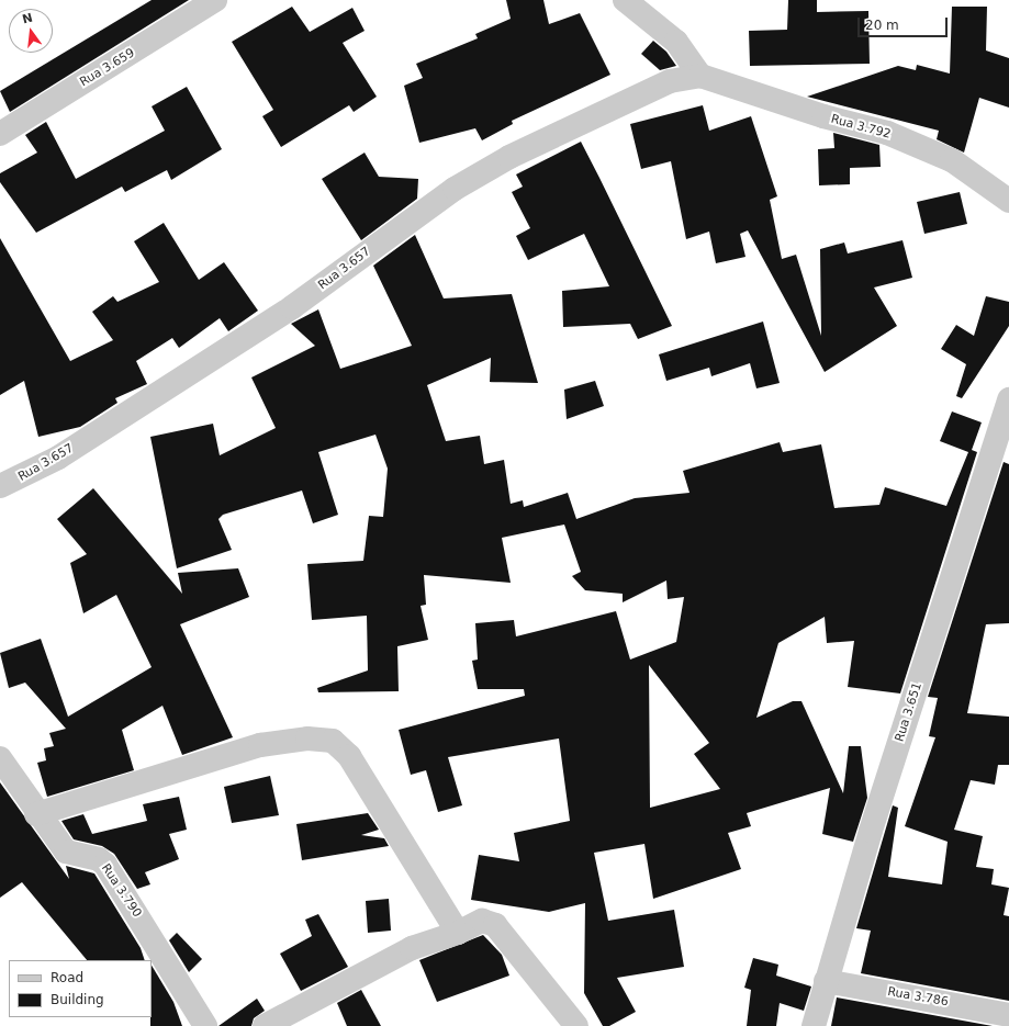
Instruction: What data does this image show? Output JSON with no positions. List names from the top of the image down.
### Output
{
  "streets": {
    "street": [
      "Rua 3.659",
      "Rua 3.792",
      "Rua 3.657",
      "Rua 3.651",
      "Rua 3.790",
      "Rua 3.786"
    ]
  },
  "crossings": [
    ["Rua 3.792", "Rua 3.657"],
    ["Rua 3.651", "Rua 3.786"]
  ],
  "legend": ["Road", "Building"],
  "scale_bar": "20 m",
  "north": "top"
}
